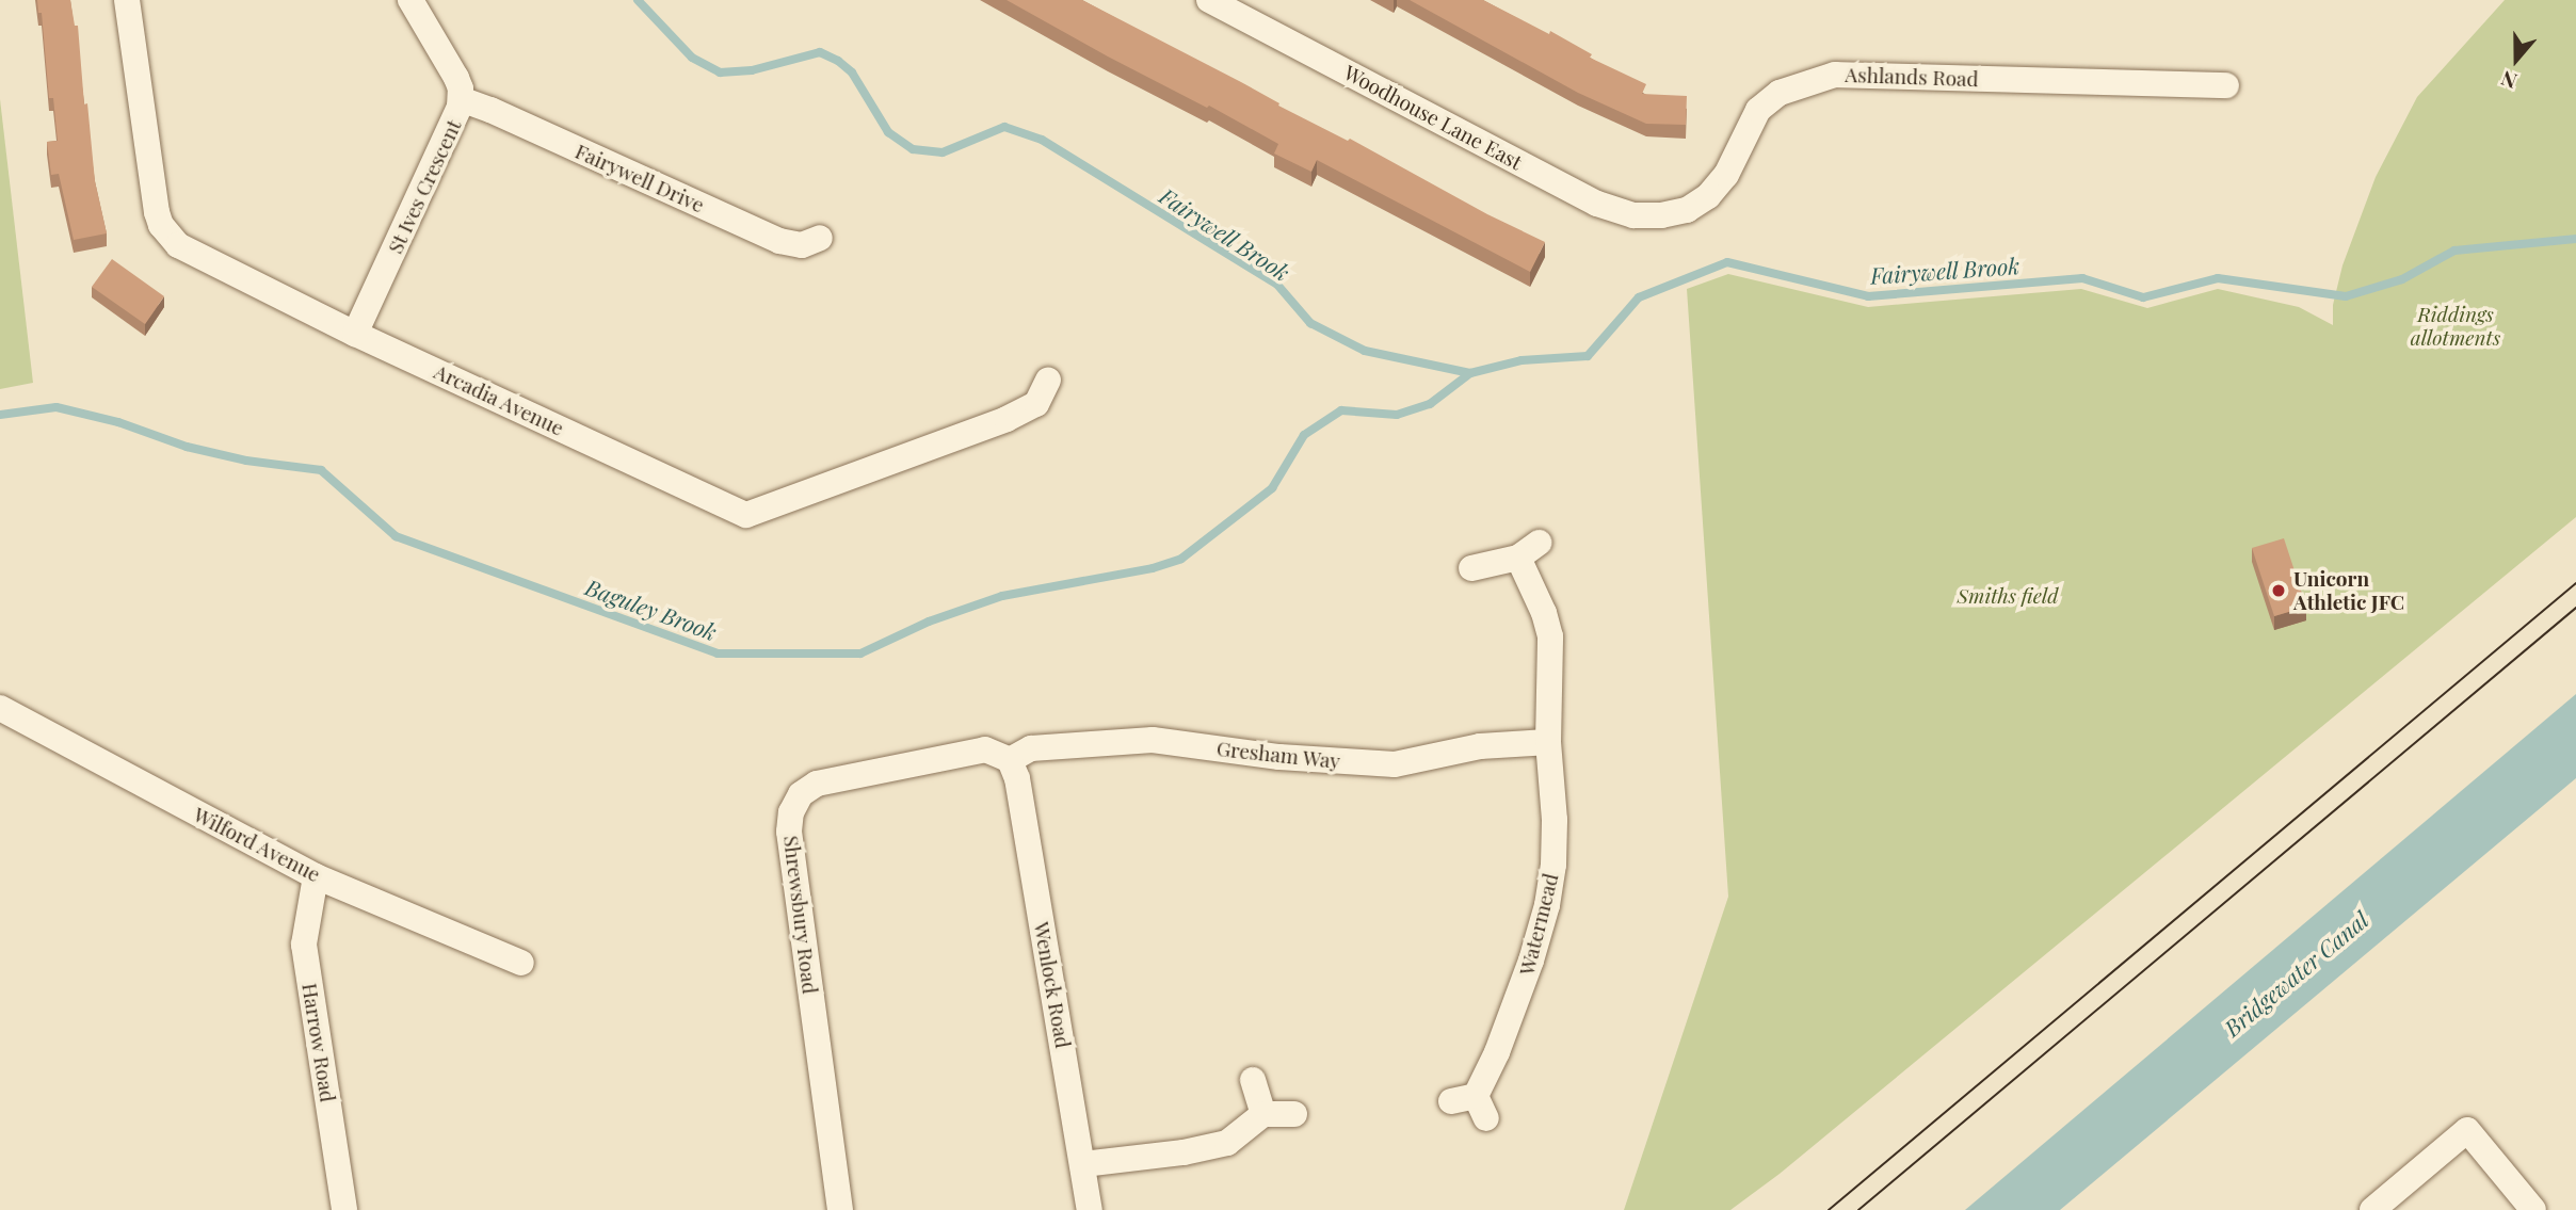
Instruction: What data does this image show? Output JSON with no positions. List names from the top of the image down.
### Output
{
  "streets": {
    "street": [
      "Ashlands Road",
      "Woodhouse Lane East",
      "Fairywell Drive",
      "St Ives Crescent",
      "Arcadia Avenue",
      "Gresham Way",
      "Wilford Avenue",
      "Shrewsbury Road",
      "Watermead",
      "Wenlock Road",
      "Harrow Road"
    ]
  },
  "crossings": [
    ["Ashlands Road", "Woodhouse Lane East"],
    ["Fairywell Drive", "St Ives Crescent"],
    ["St Ives Crescent", "Arcadia Avenue"],
    ["Gresham Way", "Shrewsbury Road"],
    ["Gresham Way", "Watermead"],
    ["Gresham Way", "Wenlock Road"],
    ["Wilford Avenue", "Harrow Road"],
    ["Shrewsbury Road", "Wenlock Road"]
  ],
  "water": ["Fairywell Brook", "Baguley Brook", "Bridgewater Canal"],
  "parks": ["Riddings allotments", "Smiths field"],
  "places": ["Unicorn Athletic JFC"],
  "north": "bottom"
}
